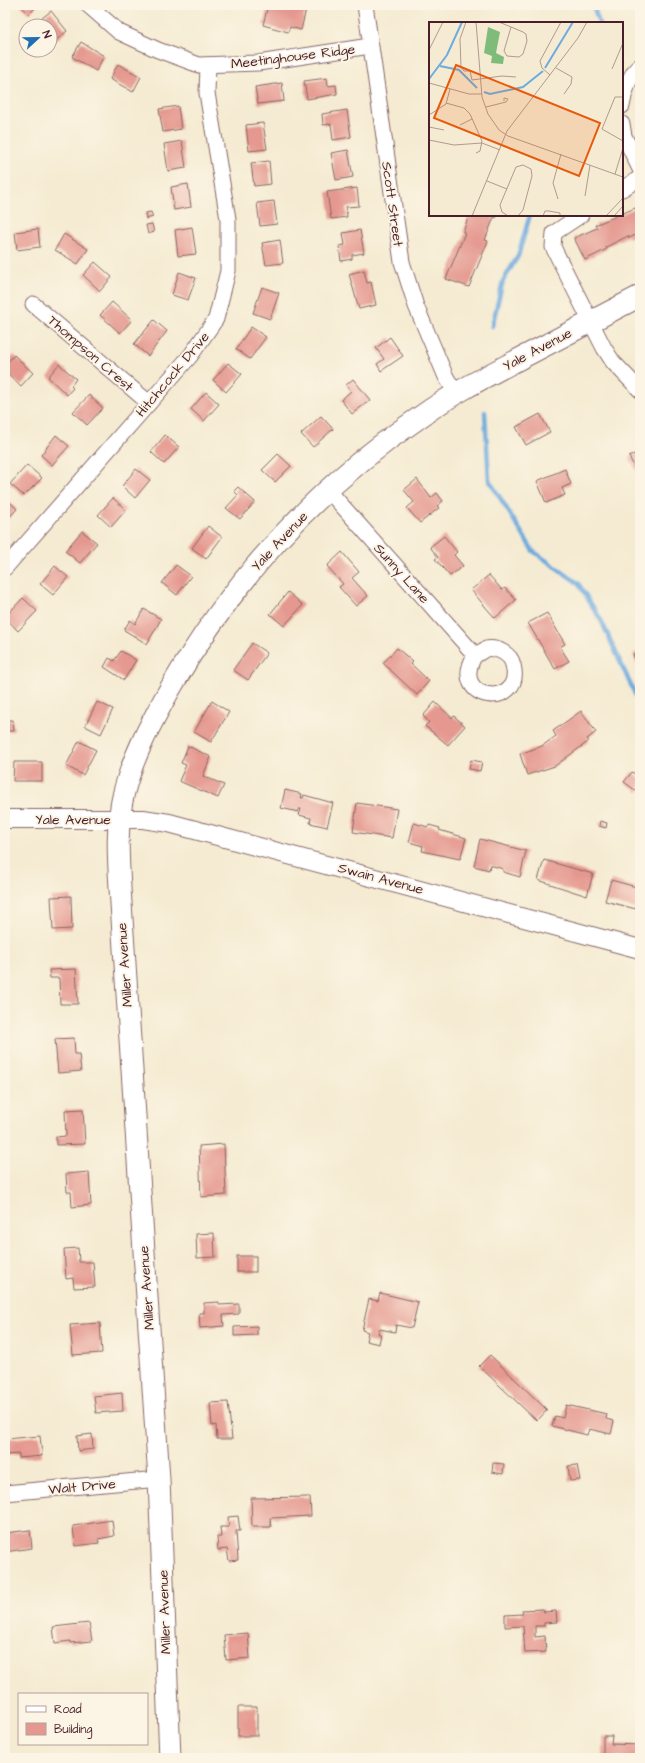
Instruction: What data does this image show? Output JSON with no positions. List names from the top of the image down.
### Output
{
  "streets": {
    "main road": ["Yale Avenue", "Miller Avenue"],
    "street": [
      "Meetinghouse Ridge",
      "Scott Street",
      "Thompson Crest",
      "Hitchcock Drive",
      "Sunny Lane",
      "Swain Avenue",
      "Walt Drive"
    ]
  },
  "crossings": [
    ["Meetinghouse Ridge", "Scott Street"],
    ["Meetinghouse Ridge", "Hitchcock Drive"],
    ["Scott Street", "Yale Avenue"],
    ["Yale Avenue", "Sunny Lane"],
    ["Yale Avenue", "Swain Avenue"],
    ["Yale Avenue", "Miller Avenue"],
    ["Thompson Crest", "Hitchcock Drive"],
    ["Swain Avenue", "Miller Avenue"],
    ["Miller Avenue", "Walt Drive"]
  ],
  "legend": ["Road", "Building"],
  "north": "right"
}
